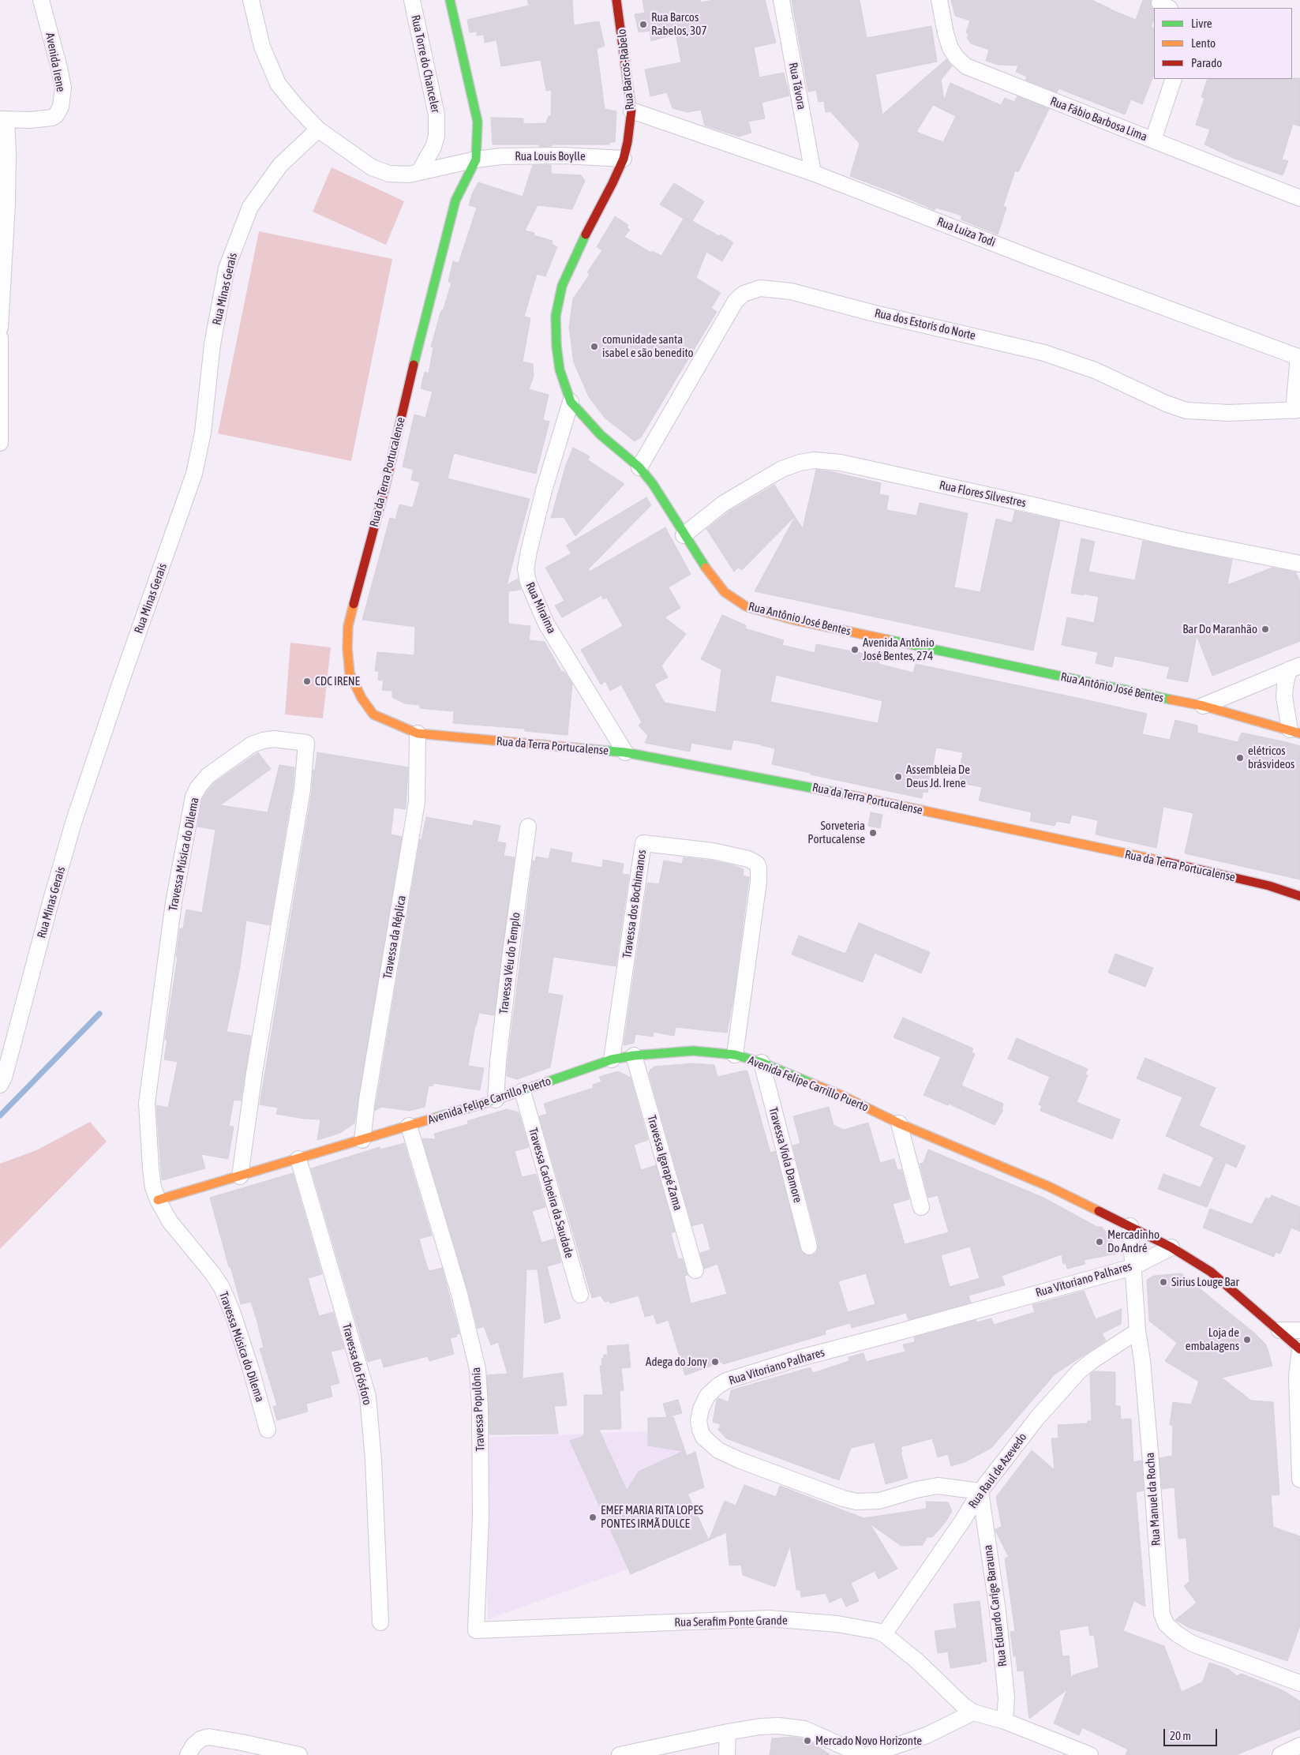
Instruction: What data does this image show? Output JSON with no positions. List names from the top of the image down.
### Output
{
  "streets": {
    "street": [
      "Avenida Irene",
      "Rua Torre do Chanceler",
      "Rua Barcos-Rabelo",
      "Rua Távora",
      "Rua Fábio Barbosa Lima",
      "Rua Louis Boylle",
      "Rua Luiza Todi",
      "Rua Minas Gerais",
      "Rua dos Estoris do Norte",
      "Rua da Terra Portucalense",
      "Rua Flores Silvestres",
      "Rua Miraima",
      "Rua Antônio José Bentes",
      "Travessa Música do Dilema",
      "Travessa dos Bochimanos",
      "Travessa da Réplica",
      "Travessa Véu do Templo",
      "Avenida Felipe Carrillo Puerto",
      "Travessa Viola Damore",
      "Travessa Igarapé Zama",
      "Travessa Cachoeira da Saudade",
      "Rua Vitoriano Palhares",
      "Travessa do Fósforo",
      "Travessa Populônia",
      "Rua Raul de Azevedo",
      "Rua Manuel da Rocha",
      "Rua Eduardo Carige Barauna",
      "Rua Serafim Ponte Grande"
    ]
  },
  "crossings": [
    ["Rua Torre do Chanceler", "Rua Louis Boylle"],
    ["Rua Barcos-Rabelo", "Rua Louis Boylle"],
    ["Rua Barcos-Rabelo", "Rua Luiza Todi"],
    ["Rua Barcos-Rabelo", "Rua Antônio José Bentes"],
    ["Rua Távora", "Rua Luiza Todi"],
    ["Rua Louis Boylle", "Rua Minas Gerais"],
    ["Rua Louis Boylle", "Rua da Terra Portucalense"],
    ["Rua dos Estoris do Norte", "Rua Antônio José Bentes"],
    ["Rua da Terra Portucalense", "Rua Miraima"],
    ["Rua da Terra Portucalense", "Travessa da Réplica"],
    ["Rua Flores Silvestres", "Rua Antônio José Bentes"],
    ["Rua Miraima", "Rua Antônio José Bentes"],
    ["Travessa Música do Dilema", "Avenida Felipe Carrillo Puerto"],
    ["Travessa dos Bochimanos", "Avenida Felipe Carrillo Puerto"],
    ["Travessa da Réplica", "Avenida Felipe Carrillo Puerto"],
    ["Travessa Véu do Templo", "Avenida Felipe Carrillo Puerto"],
    ["Avenida Felipe Carrillo Puerto", "Travessa Viola Damore"],
    ["Avenida Felipe Carrillo Puerto", "Travessa Igarapé Zama"],
    ["Avenida Felipe Carrillo Puerto", "Travessa Cachoeira da Saudade"],
    ["Avenida Felipe Carrillo Puerto", "Rua Vitoriano Palhares"],
    ["Avenida Felipe Carrillo Puerto", "Travessa do Fósforo"],
    ["Avenida Felipe Carrillo Puerto", "Travessa Populônia"],
    ["Avenida Felipe Carrillo Puerto", "Rua Manuel da Rocha"],
    ["Rua Vitoriano Palhares", "Rua Raul de Azevedo"],
    ["Rua Vitoriano Palhares", "Rua Manuel da Rocha"],
    ["Rua Vitoriano Palhares", "Rua Eduardo Carige Barauna"],
    ["Travessa Populônia", "Rua Serafim Ponte Grande"],
    ["Rua Raul de Azevedo", "Rua Manuel da Rocha"],
    ["Rua Raul de Azevedo", "Rua Eduardo Carige Barauna"],
    ["Rua Raul de Azevedo", "Rua Serafim Ponte Grande"],
    ["Rua Eduardo Carige Barauna", "Rua Serafim Ponte Grande"]
  ],
  "places": [
    "Rua Barcos Rabelos, 307",
    "comunidade santa isabel e são benedito",
    "Bar Do Maranhão",
    "Avenida Antônio José Bentes, 274",
    "CDC IRENE",
    "elétricos brásvideos",
    "Assembleia De Deus Jd. Irene",
    "Sorveteria Portucalense",
    "Mercadinho Do André",
    "Sirius Louge Bar",
    "Loja de embalagens",
    "Adega do Jony",
    "EMEF MARIA RITA LOPES PONTES IRMÃ DULCE",
    "Mercado Novo Horizonte"
  ],
  "legend": ["Livre", "Lento", "Parado"],
  "scale_bar": "20 m"
}
